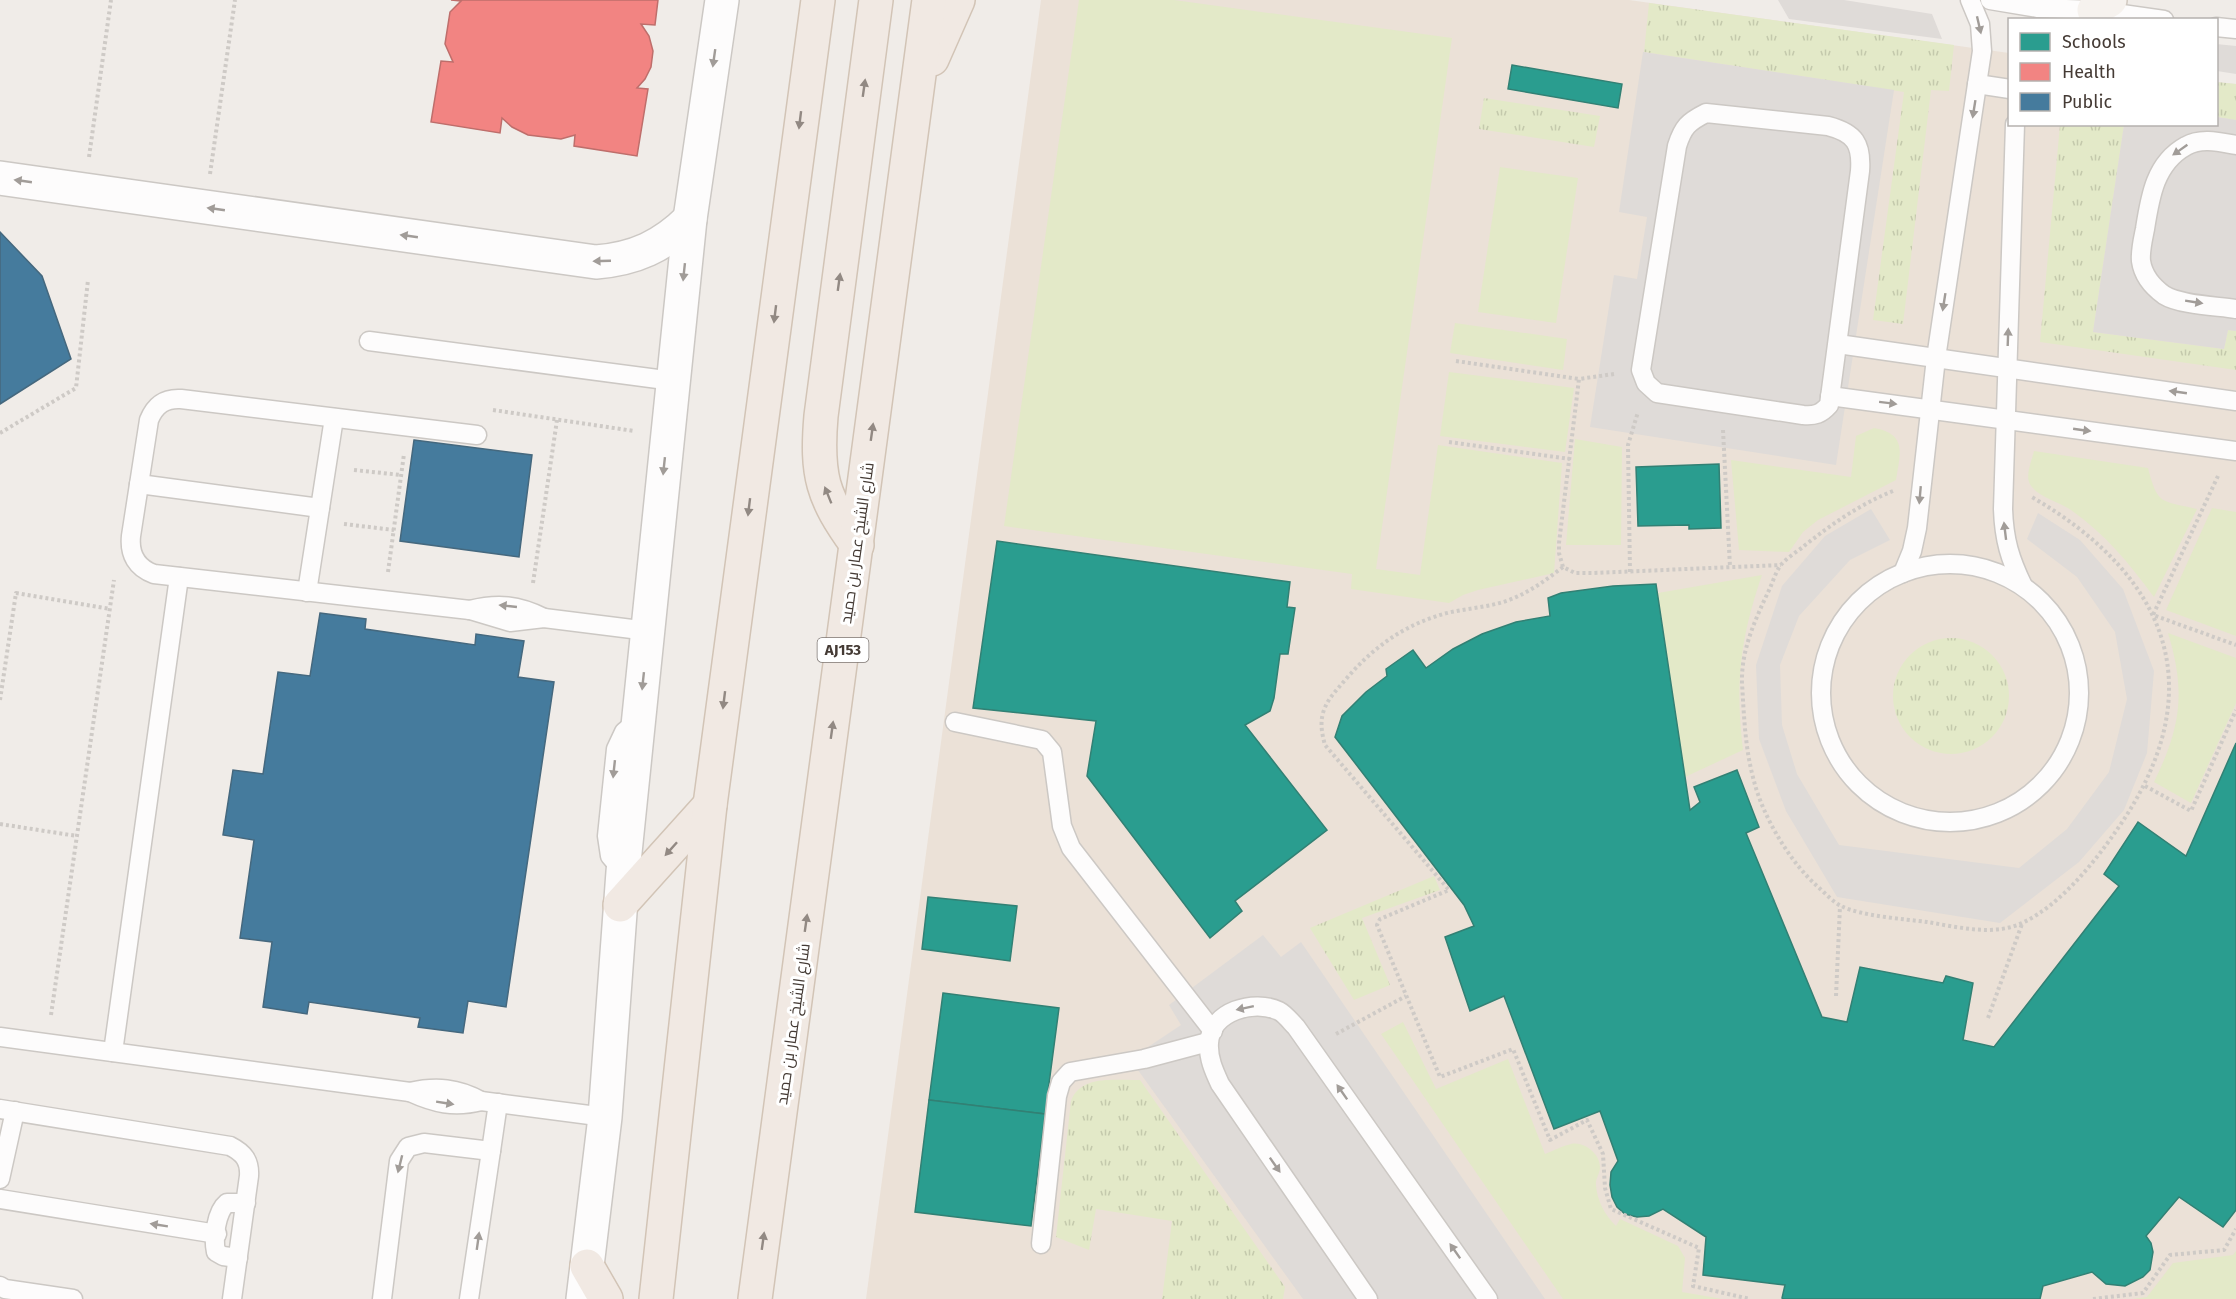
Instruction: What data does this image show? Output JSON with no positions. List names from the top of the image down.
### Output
{
  "streets": {
    "main road": ["شارع الشيخ عمار بن حميد", "AJ153"]
  },
  "legend": ["Schools", "Health", "Public"]
}
